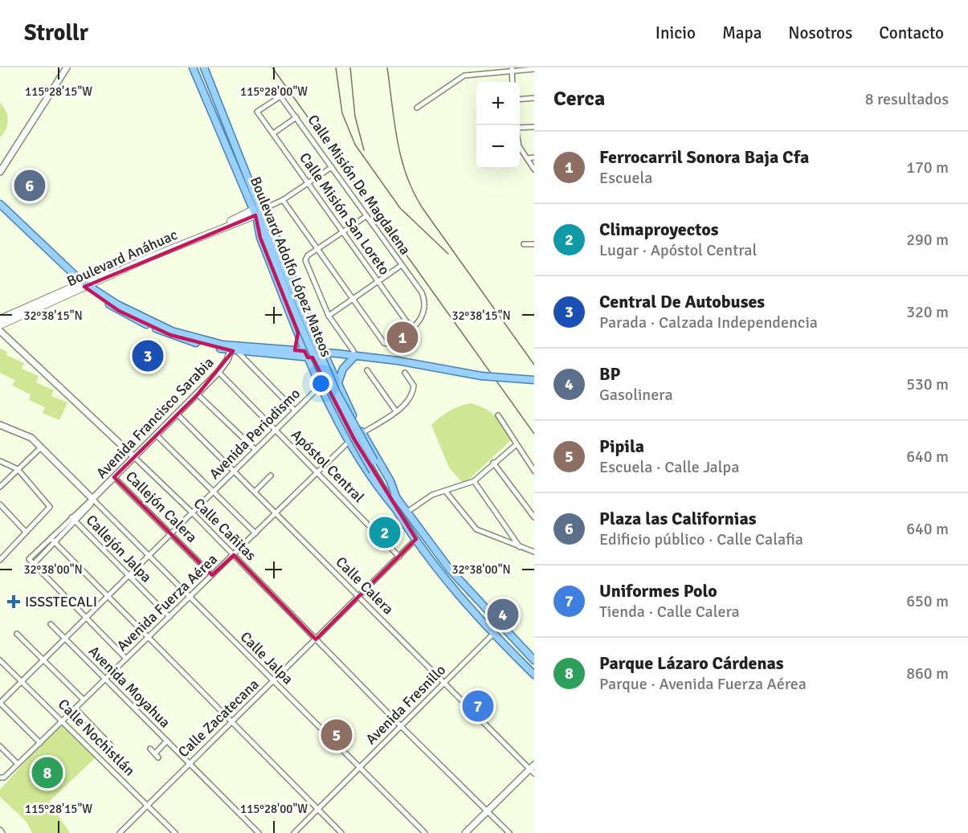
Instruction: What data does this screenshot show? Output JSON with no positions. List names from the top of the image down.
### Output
{
  "streets": {
    "main road": ["Boulevard Anáhuac", "Boulevard Adolfo López Mateos"],
    "street": [
      "Calle Misión De Magdalena",
      "Calle Misión San Loreto",
      "Avenida Francisco Sarabia",
      "Avenida Periodismo",
      "Apóstol Central",
      "Callejón Calera",
      "Calle Cañitas",
      "Callejón Jalpa",
      "Calle Calera",
      "Avenida Fuerza Aérea",
      "Calle Jalpa",
      "Avenida Moyahua",
      "Avenida Fresnillo",
      "Calle Zacatecana",
      "Calle Nochistlán"
    ]
  },
  "crossings": [
    ["Calle Misión De Magdalena", "Calle Misión San Loreto"],
    ["Boulevard Anáhuac", "Boulevard Adolfo López Mateos"],
    ["Boulevard Adolfo López Mateos", "Avenida Fresnillo"],
    ["Boulevard Adolfo López Mateos", "Calle Zacatecana"],
    ["Avenida Francisco Sarabia", "Apóstol Central"],
    ["Avenida Francisco Sarabia", "Callejón Calera"],
    ["Avenida Francisco Sarabia", "Calle Cañitas"],
    ["Avenida Francisco Sarabia", "Callejón Jalpa"],
    ["Avenida Francisco Sarabia", "Calle Calera"],
    ["Avenida Francisco Sarabia", "Calle Jalpa"],
    ["Avenida Periodismo", "Apóstol Central"],
    ["Avenida Periodismo", "Callejón Calera"],
    ["Avenida Periodismo", "Calle Cañitas"],
    ["Avenida Periodismo", "Callejón Jalpa"],
    ["Avenida Periodismo", "Calle Calera"],
    ["Avenida Periodismo", "Calle Jalpa"],
    ["Avenida Periodismo", "Avenida Moyahua"],
    ["Avenida Periodismo", "Calle Nochistlán"],
    ["Apóstol Central", "Avenida Fuerza Aérea"],
    ["Apóstol Central", "Calle Zacatecana"],
    ["Callejón Calera", "Avenida Fuerza Aérea"],
    ["Calle Cañitas", "Avenida Fuerza Aérea"],
    ["Calle Cañitas", "Avenida Fresnillo"],
    ["Calle Cañitas", "Calle Zacatecana"],
    ["Callejón Jalpa", "Avenida Fuerza Aérea"],
    ["Calle Calera", "Avenida Fuerza Aérea"],
    ["Calle Calera", "Avenida Fresnillo"],
    ["Calle Calera", "Calle Zacatecana"],
    ["Avenida Fuerza Aérea", "Calle Jalpa"],
    ["Avenida Fuerza Aérea", "Avenida Moyahua"],
    ["Avenida Fuerza Aérea", "Calle Nochistlán"],
    ["Calle Jalpa", "Avenida Fresnillo"],
    ["Calle Jalpa", "Calle Zacatecana"],
    ["Avenida Moyahua", "Calle Zacatecana"],
    ["Calle Zacatecana", "Calle Nochistlán"]
  ],
  "places": {
    "health": ["ISSSTECALI"]
  },
  "page": {
    "header": "Strollr",
    "nav": [
      "Inicio",
      "Mapa",
      "Nosotros",
      "Contacto"
    ],
    "heading": ["Cerca", "8 resultados"],
    "map_buttons": ["+", "−"],
    "list": [
      {
        "mark": "1",
        "name": "Ferrocarril Sonora Baja Cfa",
        "note": "Escuela",
        "value": "170 m"
      },
      {
        "mark": "2",
        "name": "Climaproyectos",
        "note": "Lugar · Apóstol Central",
        "value": "290 m"
      },
      {
        "mark": "3",
        "name": "Central De Autobuses",
        "note": "Parada · Calzada Independencia",
        "value": "320 m"
      },
      {
        "mark": "4",
        "name": "BP",
        "note": "Gasolinera",
        "value": "530 m"
      },
      {
        "mark": "5",
        "name": "Pipila",
        "note": "Escuela · Calle Jalpa",
        "value": "640 m"
      },
      {
        "mark": "6",
        "name": "Plaza las Californias",
        "note": "Edificio público · Calle Calafia",
        "value": "640 m"
      },
      {
        "mark": "7",
        "name": "Uniformes Polo",
        "note": "Tienda · Calle Calera",
        "value": "650 m"
      },
      {
        "mark": "8",
        "name": "Parque Lázaro Cárdenas",
        "note": "Parque · Avenida Fuerza Aérea",
        "value": "860 m"
      }
    ],
    "pins": [
      "6",
      "1",
      "3",
      "2",
      "4",
      "7",
      "5",
      "8"
    ]
  },
  "coordinates": [
    "115°28'15\"W",
    "115°28'00\"W",
    "32°38'15\"N",
    "32°38'00\"N"
  ]
}
